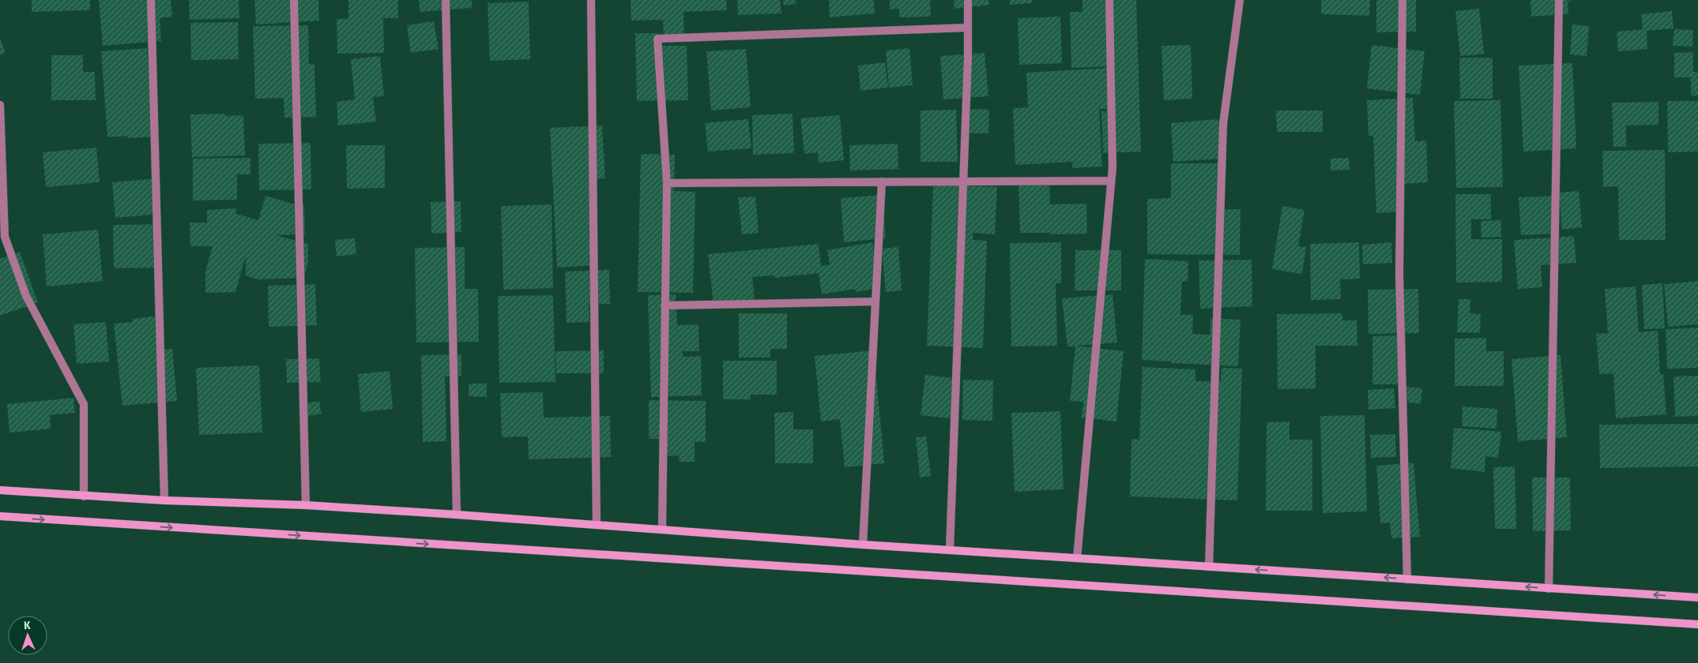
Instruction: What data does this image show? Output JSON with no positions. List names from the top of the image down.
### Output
{
  "north": "top"
}
